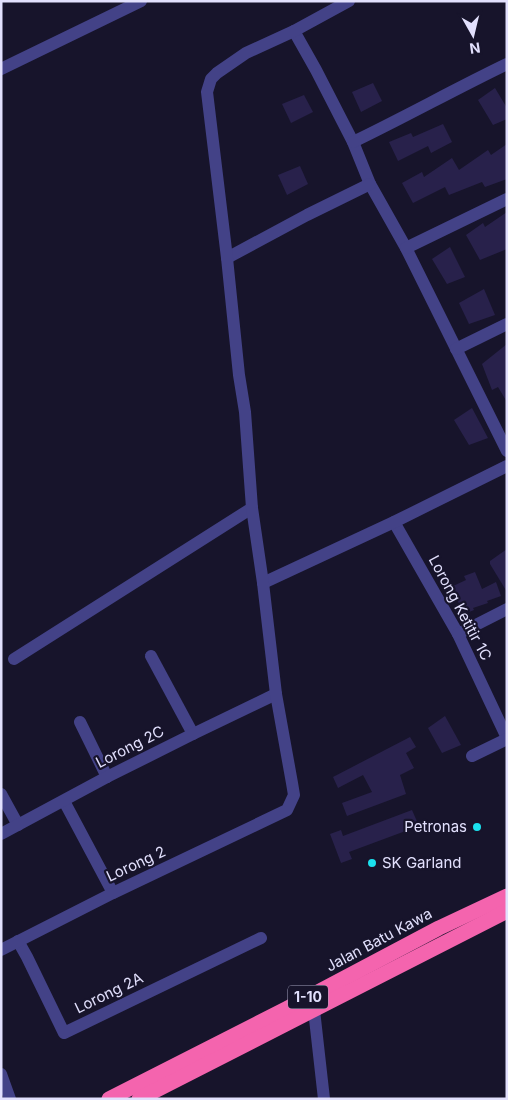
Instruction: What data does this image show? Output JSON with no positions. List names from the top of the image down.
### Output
{
  "streets": {
    "highway": ["Jalan Batu Kawa", "1-10"],
    "street": [
      "Lorong Ketitir 1C",
      "Lorong 2C",
      "Lorong 2",
      "Lorong 2A"
    ]
  },
  "crossings": [
    ["Lorong 2C", "Lorong 2"],
    ["Lorong 2", "Lorong 2A"]
  ],
  "places": ["Petronas", "SK Garland"],
  "north": "bottom"
}
